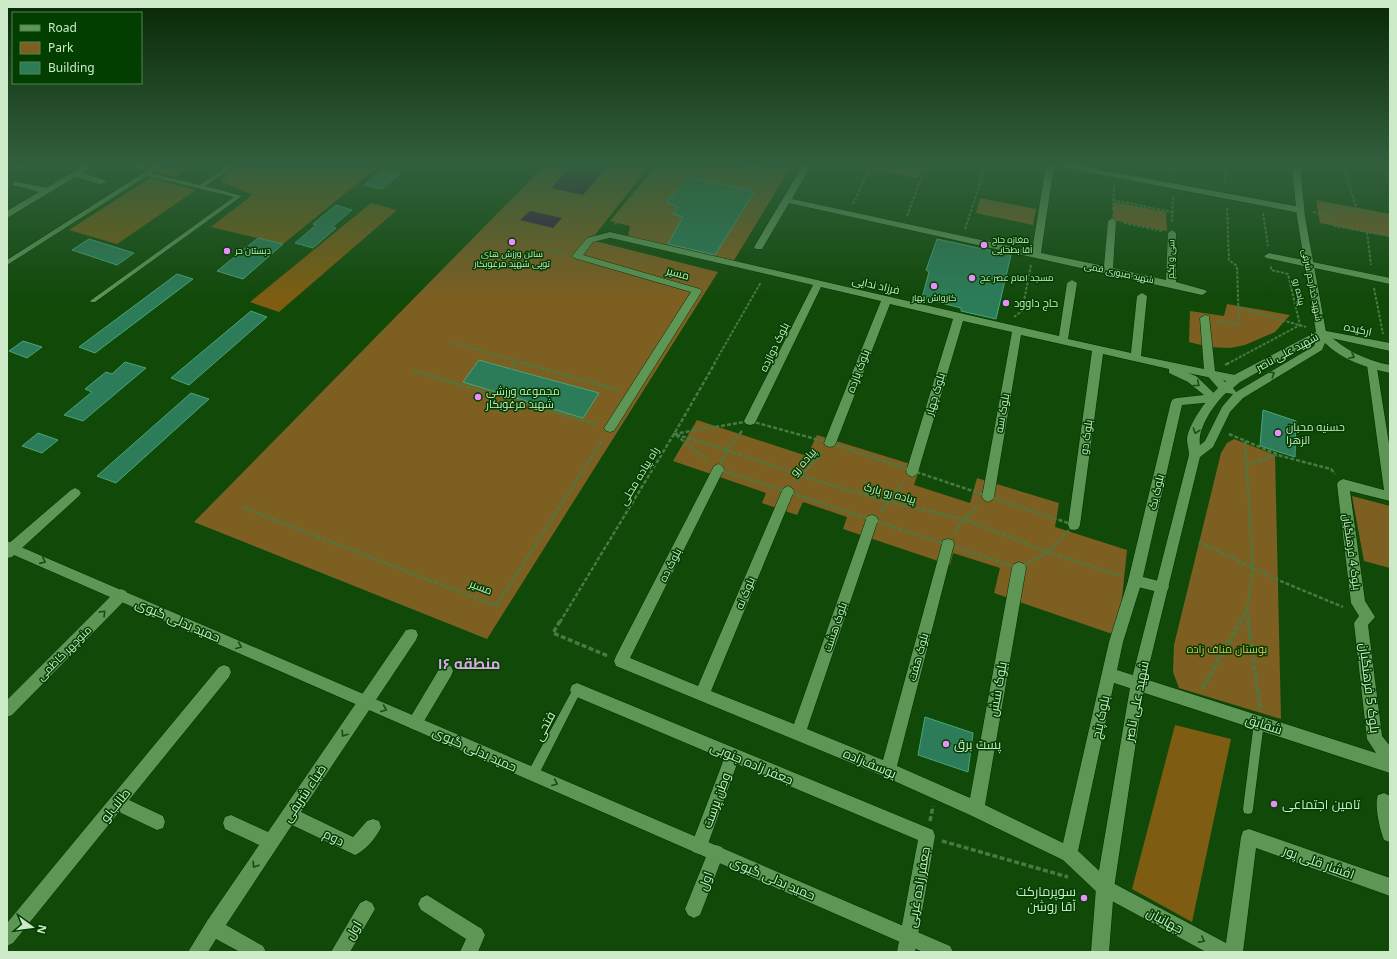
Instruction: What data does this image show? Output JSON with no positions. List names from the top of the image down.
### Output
{
  "streets": {
    "street": [
      "سی و یکم",
      "مسیر",
      "شهید صبوری قمی",
      "فرزاد ندایی",
      "شهید خدارحم شرفی",
      "ارکیده",
      "بلوک دوازده",
      "شهید علی ناصر",
      "بلوک یازده",
      "بلوک چهار",
      "بلوک سه",
      "بلوک دو",
      "بلوک یک",
      "بلوک 4 فرهنگیان",
      "بلوک ده",
      "بلوک نه",
      "حمید بدلی گیوی",
      "بلوک هشت",
      "منوچهر کاظمی",
      "بلوک هفت",
      "بلوک 5 فرهنگیان",
      "بلوک شش",
      "بلوک پنج",
      "شقایق",
      "جعفر زاده جنوبی",
      "یوسف‌زاده",
      "ضیاء شریفی",
      "وطن پرست",
      "طالب‌لو",
      "دوم",
      "افشار قلی پور",
      "اول",
      "جعفر زاده غربی",
      "جهانیان"
    ],
    "lane": ["فتحی"],
    "path": ["پیاده رو", "راه پیاده محلی", "پیاده رو پارک"]
  },
  "crossings": [
    ["سی و یکم", "شهید صبوری قمی"],
    ["مسیر", "فرزاد ندایی"],
    ["فرزاد ندایی", "بلوک دوازده"],
    ["فرزاد ندایی", "بلوک یازده"],
    ["فرزاد ندایی", "بلوک چهار"],
    ["فرزاد ندایی", "بلوک سه"],
    ["فرزاد ندایی", "بلوک دو"],
    ["فرزاد ندایی", "راه پیاده محلی"],
    ["شهید خدارحم شرفی", "ارکیده"],
    ["شهید خدارحم شرفی", "شهید علی ناصر"],
    ["پیاده رو", "بلوک یازده"],
    ["پیاده رو", "پیاده رو پارک"],
    ["پیاده رو", "بلوک نه"],
    ["ارکیده", "شهید علی ناصر"],
    ["شهید علی ناصر", "بلوک یک"],
    ["شهید علی ناصر", "شقایق"],
    ["شهید علی ناصر", "یوسف‌زاده"],
    ["شهید علی ناصر", "جهانیان"],
    ["راه پیاده محلی", "پیاده رو پارک"],
    ["راه پیاده محلی", "بلوک ده"],
    ["راه پیاده محلی", "یوسف‌زاده"],
    ["بلوک یک", "پیاده رو پارک"],
    ["بلوک یک", "بلوک پنج"],
    ["پیاده رو پارک", "بلوک پنج"],
    ["بلوک 4 فرهنگیان", "بلوک 5 فرهنگیان"],
    ["بلوک ده", "یوسف‌زاده"],
    ["بلوک نه", "یوسف‌زاده"],
    ["حمید بدلی گیوی", "منوچهر کاظمی"],
    ["حمید بدلی گیوی", "فتحی"],
    ["حمید بدلی گیوی", "ضیاء شریفی"],
    ["حمید بدلی گیوی", "وطن پرست"],
    ["حمید بدلی گیوی", "اول"],
    ["حمید بدلی گیوی", "جعفر زاده غربی"],
    ["بلوک هشت", "یوسف‌زاده"],
    ["بلوک هفت", "یوسف‌زاده"],
    ["بلوک شش", "یوسف‌زاده"],
    ["بلوک پنج", "شقایق"],
    ["بلوک پنج", "یوسف‌زاده"],
    ["فتحی", "جعفر زاده جنوبی"],
    ["جعفر زاده جنوبی", "وطن پرست"],
    ["جعفر زاده جنوبی", "جعفر زاده غربی"],
    ["یوسف‌زاده", "جهانیان"],
    ["ضیاء شریفی", "دوم"]
  ],
  "one_way": [
    "حمید بدلی گیوی",
    "منوچهر کاظمی",
    "ضیاء شریفی",
    "جهانیان"
  ],
  "districts": ["منطقه ۱۶"],
  "parks": ["بوستان مناف زاده"],
  "places": [
    "سالن ورزش های توپی شهید مرغوبکار",
    "مغازه حاج آقا بطحایی",
    "دبستان حر",
    "مسجد امام عصر عج",
    "کارواش بهار",
    "حاج داوود",
    "مجموعه ورزشی شهید مرغوبکار",
    "حسنیه محبان الزهرا",
    "پست برق",
    "تامین اجتماعی",
    "سوپرمارکت آقا روشن"
  ],
  "legend": ["Road", "Park", "Building"],
  "north": "right"
}
